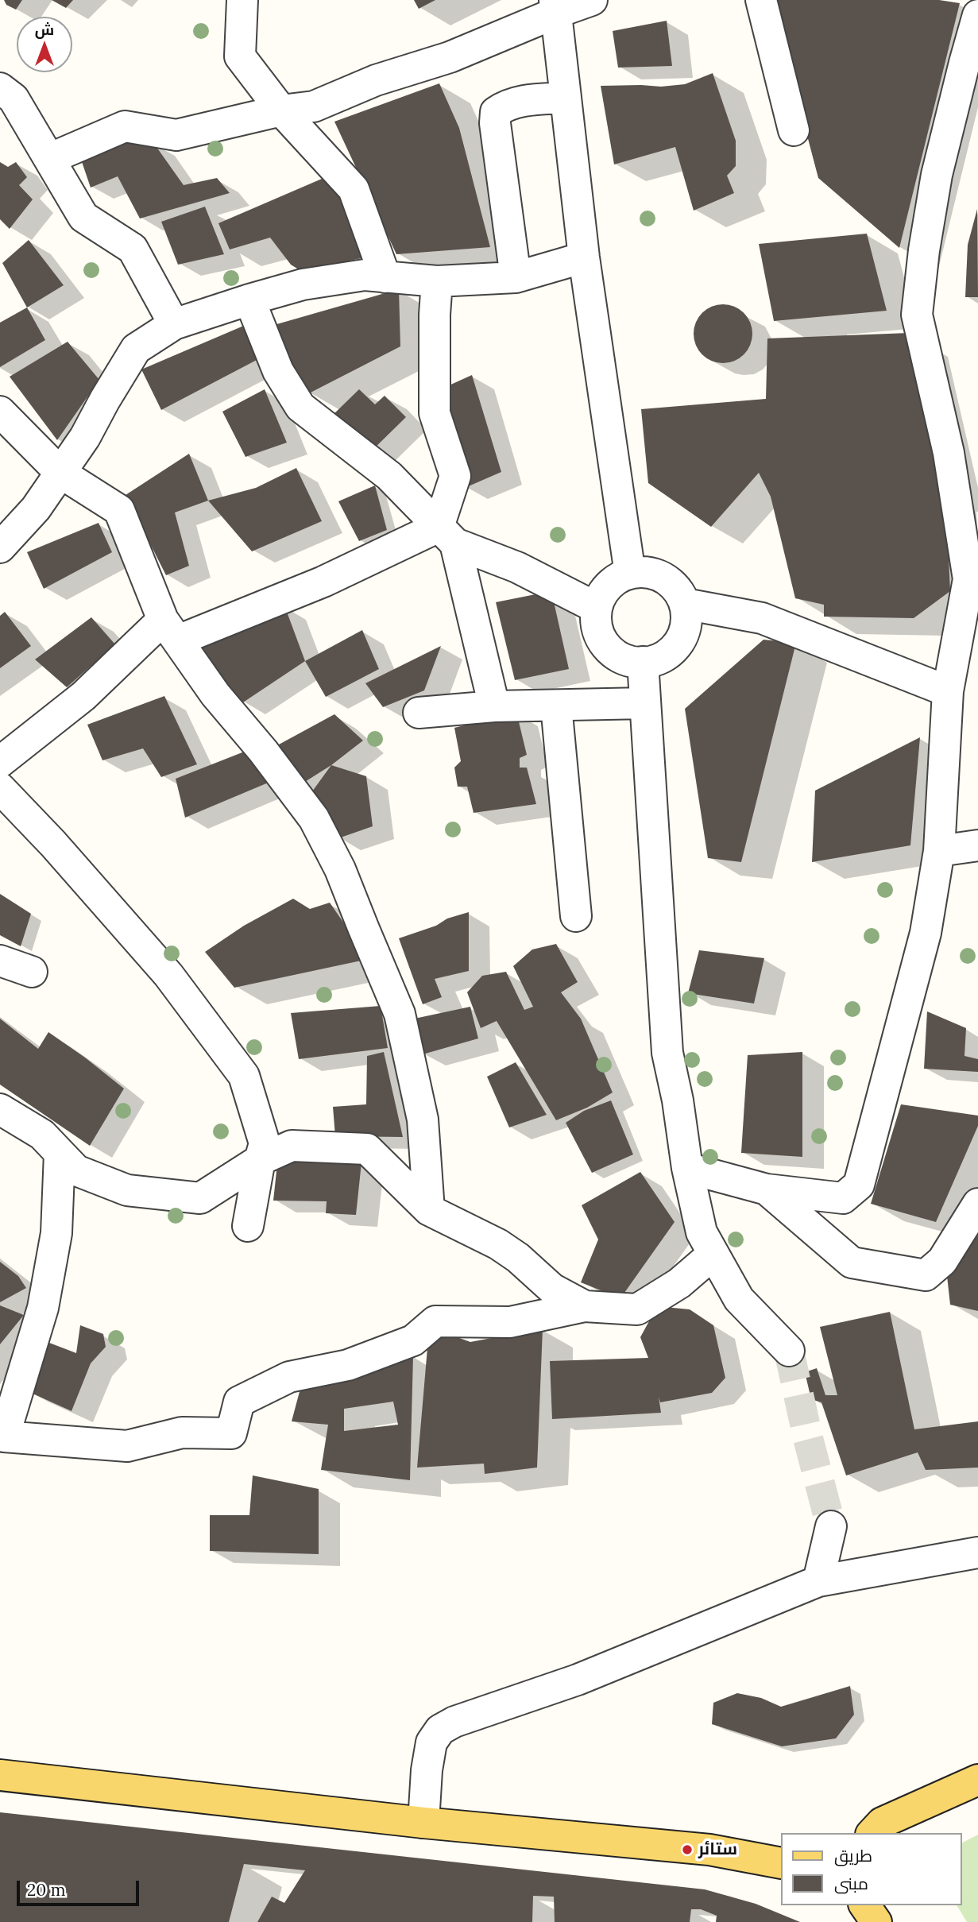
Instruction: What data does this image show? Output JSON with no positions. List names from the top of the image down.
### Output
{
  "places": ["ستائر"],
  "legend": ["طريق", "مبنى"],
  "scale_bar": "20 m",
  "north": "top"
}
